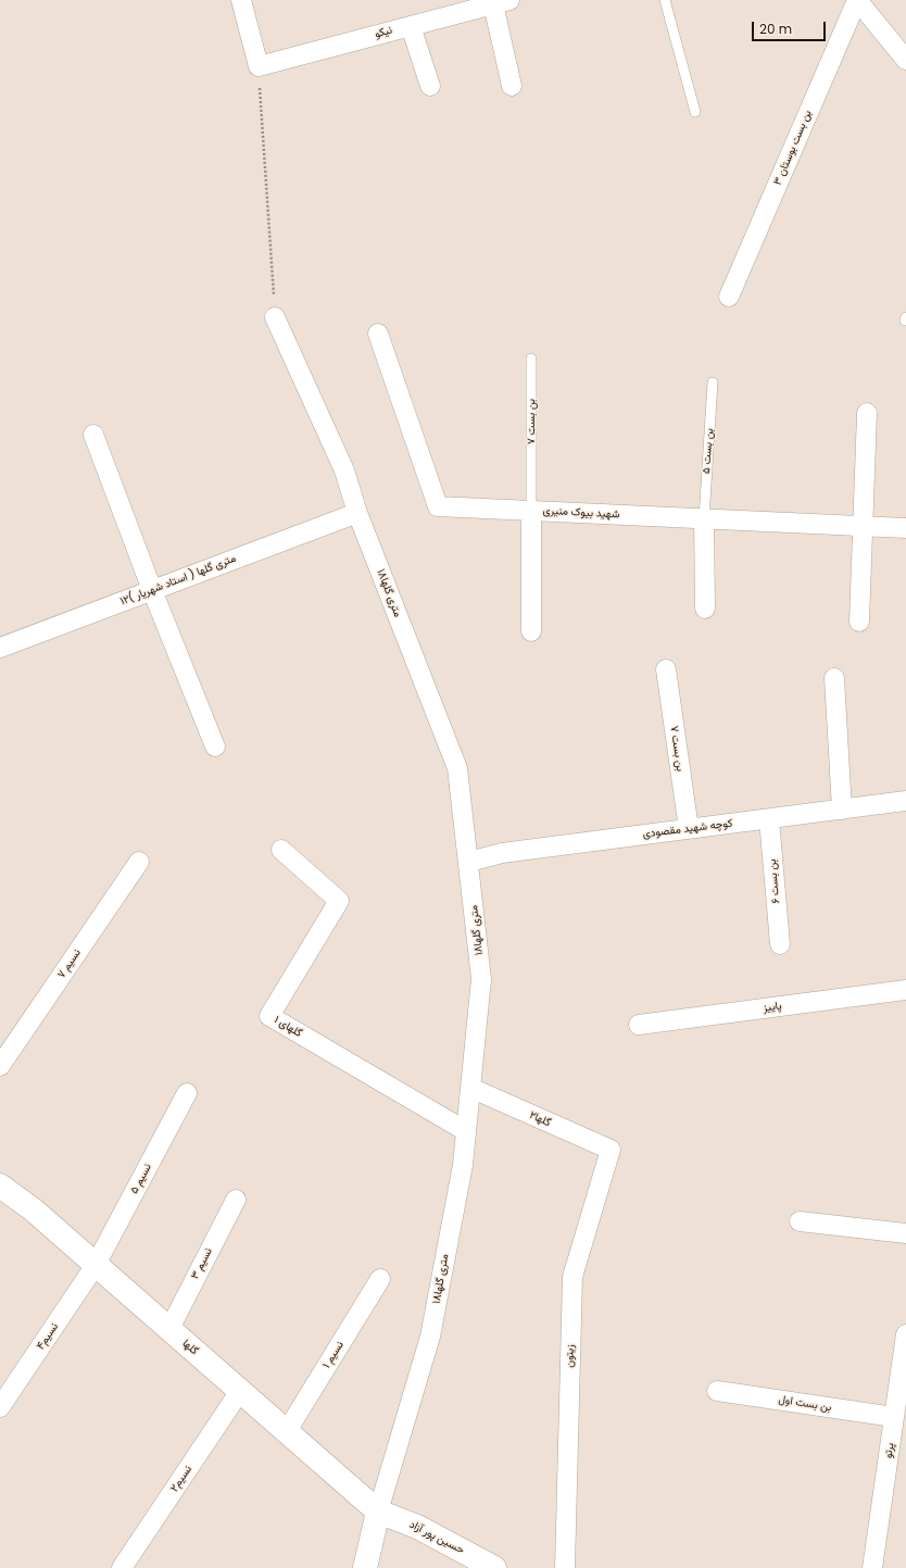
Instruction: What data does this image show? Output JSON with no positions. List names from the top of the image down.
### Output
{
  "streets": {
    "street": [
      "نیکو",
      "بن بست بوستان ۳",
      "بن بست ۷",
      "شهید بیوک منیری",
      "۱۲متری گلها ( استاد شهریار )",
      "۱۸متری گلها",
      "کوچه شهید مقصودی",
      "بن بست ۶",
      "نسیم ۷",
      "پاییز",
      "گلهای ۱",
      "گلها۲",
      "نسیم ۵",
      "نسیم ۳",
      "نسیم۴",
      "گلها",
      "نسیم ۱",
      "زیتون",
      "بن بست اول",
      "پرتو",
      "نسیم۲",
      "حسین پور آزاد"
    ],
    "lane": ["بن بست ۵"]
  },
  "crossings": [
    ["بن بست ۷", "شهید بیوک منیری"],
    ["بن بست ۷", "کوچه شهید مقصودی"],
    ["بن بست ۵", "شهید بیوک منیری"],
    ["۱۲متری گلها ( استاد شهریار )", "۱۸متری گلها"],
    ["۱۸متری گلها", "کوچه شهید مقصودی"],
    ["۱۸متری گلها", "گلهای ۱"],
    ["۱۸متری گلها", "گلها۲"],
    ["۱۸متری گلها", "گلها"],
    ["۱۸متری گلها", "حسین پور آزاد"],
    ["کوچه شهید مقصودی", "بن بست ۶"],
    ["گلها۲", "زیتون"],
    ["نسیم ۵", "نسیم۴"],
    ["نسیم ۵", "گلها"],
    ["نسیم ۳", "گلها"],
    ["نسیم۴", "گلها"],
    ["گلها", "نسیم ۱"],
    ["گلها", "نسیم۲"],
    ["گلها", "حسین پور آزاد"],
    ["بن بست اول", "پرتو"]
  ],
  "scale_bar": "20 m"
}
